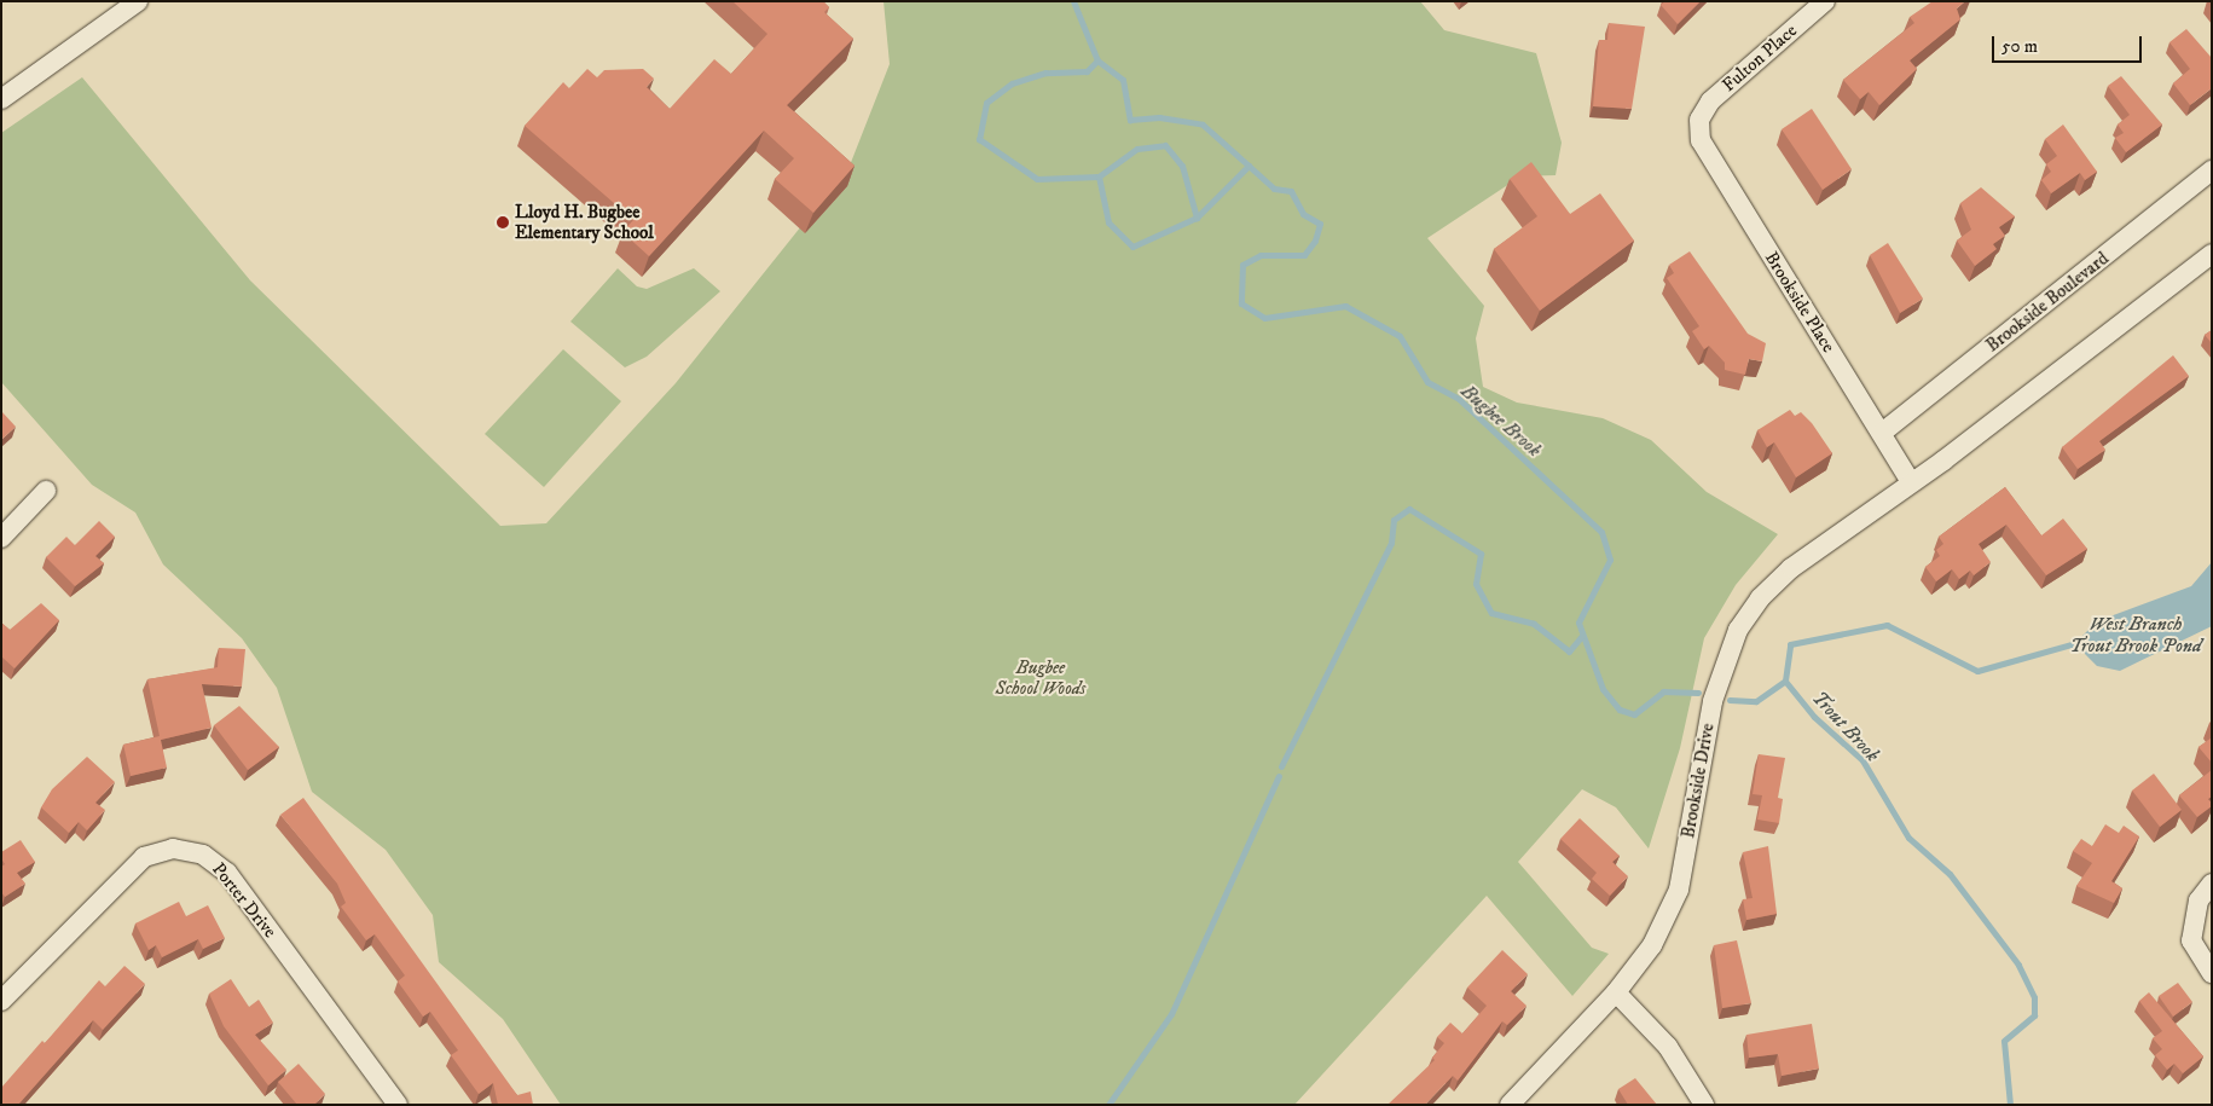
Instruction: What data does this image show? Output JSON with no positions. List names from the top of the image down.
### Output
{
  "streets": {
    "street": [
      "Fulton Place",
      "Brookside Place",
      "Brookside Boulevard",
      "Brookside Drive",
      "Porter Drive"
    ]
  },
  "crossings": [
    ["Fulton Place", "Brookside Place"],
    ["Brookside Place", "Brookside Boulevard"],
    ["Brookside Place", "Brookside Drive"]
  ],
  "water": ["Bugbee Brook", "West Branch Trout Brook Pond", "Trout Brook"],
  "parks": ["Bugbee School Woods"],
  "places": ["Lloyd H. Bugbee Elementary School"],
  "scale_bar": "50 m"
}
